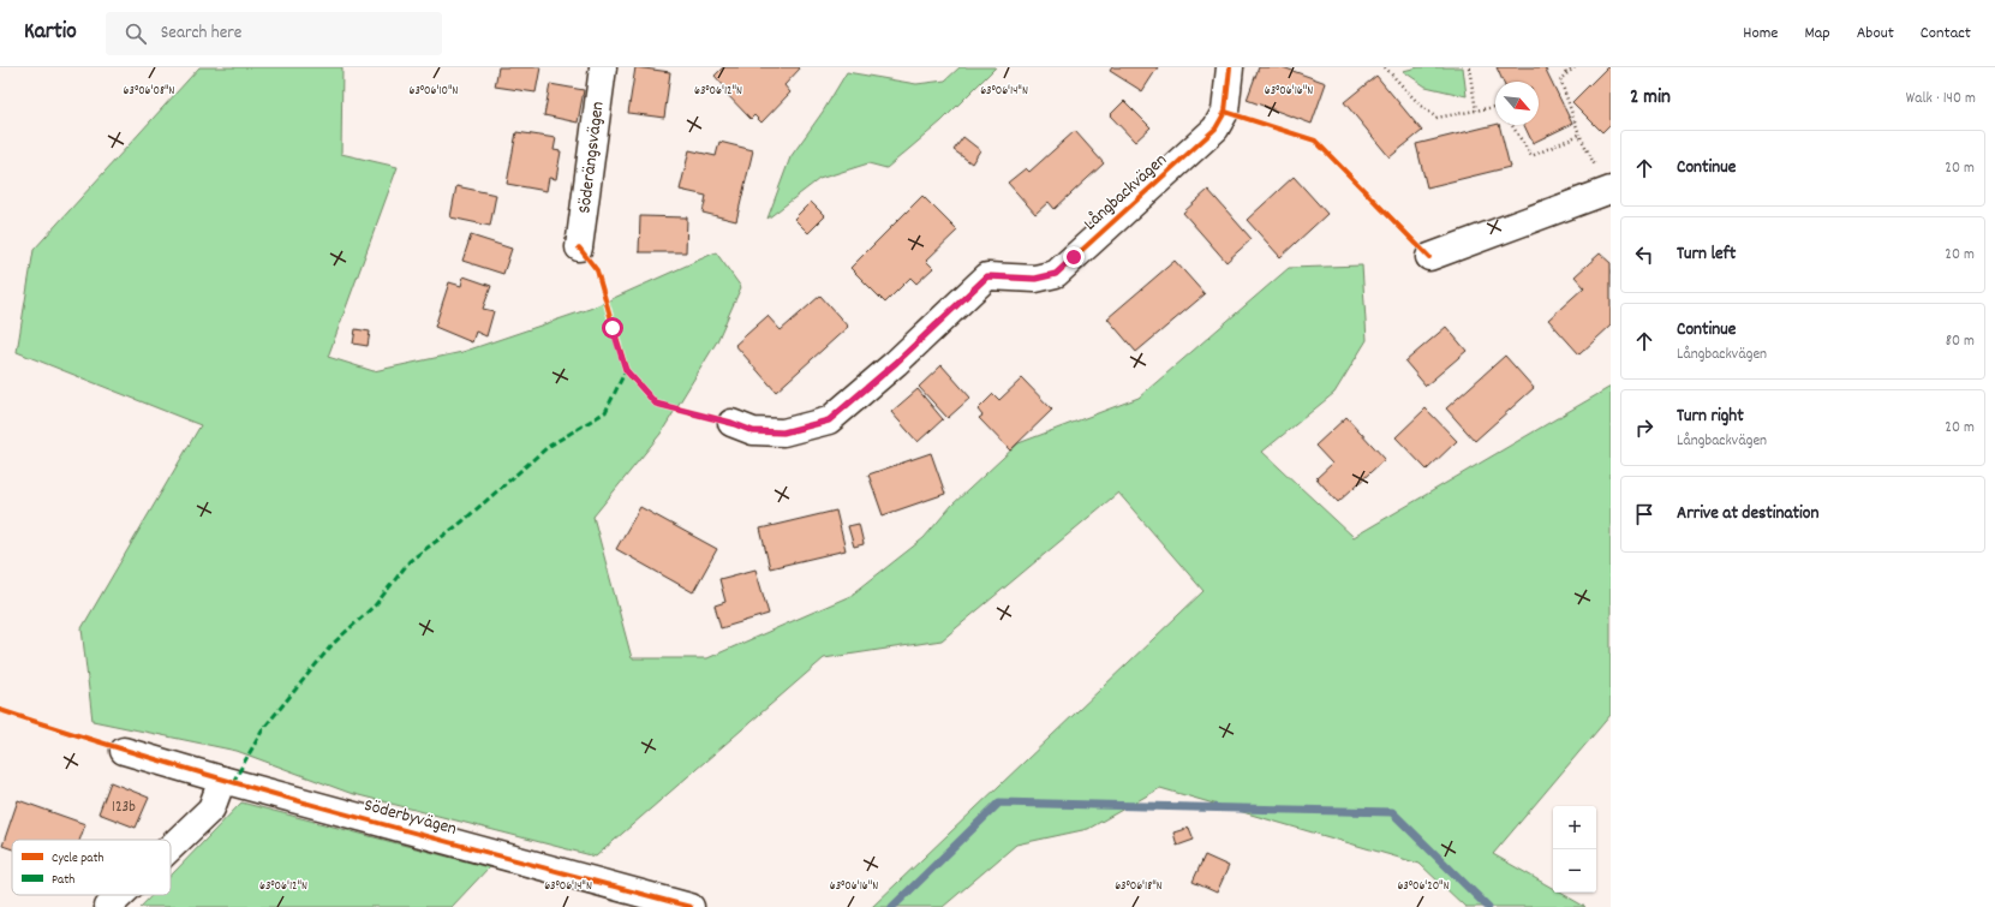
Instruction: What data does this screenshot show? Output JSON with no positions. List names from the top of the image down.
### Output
{
  "streets": {
    "street": ["Söderängsvägen", "Långbackvägen", "Söderbyvägen"]
  },
  "house_numbers": ["123b"],
  "legend": ["Cycle path", "Path"],
  "north": "bottom right",
  "page": {
    "header": "Kartio",
    "search": "Search here",
    "nav": [
      "Home",
      "Map",
      "About",
      "Contact"
    ],
    "heading": ["2 min", "Walk · 140 m"],
    "list": [
      ["Continue", "20 m"],
      ["Turn left", "20 m"],
      ["Continue", "Långbackvägen", "80 m"],
      ["Turn right", "Långbackvägen", "20 m"],
      "Arrive at destination"
    ],
    "map_buttons": ["+", "−"]
  },
  "coordinates": [
    "63°06'08\"N",
    "63°06'10\"N",
    "63°06'12\"N",
    "63°06'14\"N",
    "63°06'16\"N",
    "63°06'18\"N",
    "63°06'20\"N"
  ]
}
